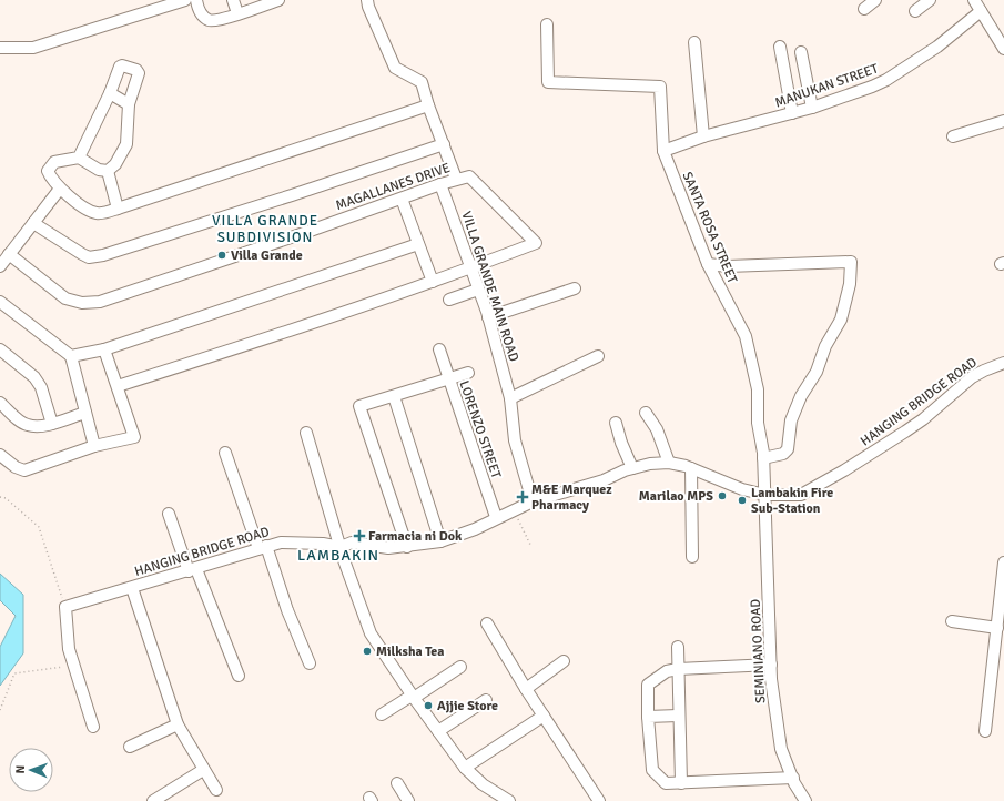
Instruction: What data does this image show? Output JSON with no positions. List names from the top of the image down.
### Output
{
  "streets": {
    "street": [
      "MANUKAN STREET",
      "MAGALLANES DRIVE",
      "SANTA ROSA STREET",
      "VILLA GRANDE MAIN ROAD",
      "HANGING BRIDGE ROAD",
      "LORENZO STREET",
      "SEMINIANO ROAD"
    ]
  },
  "crossings": [
    ["MANUKAN STREET", "SANTA ROSA STREET"],
    ["MAGALLANES DRIVE", "VILLA GRANDE MAIN ROAD"],
    ["SANTA ROSA STREET", "HANGING BRIDGE ROAD"],
    ["SANTA ROSA STREET", "SEMINIANO ROAD"],
    ["VILLA GRANDE MAIN ROAD", "HANGING BRIDGE ROAD"],
    ["HANGING BRIDGE ROAD", "LORENZO STREET"],
    ["HANGING BRIDGE ROAD", "SEMINIANO ROAD"]
  ],
  "districts": ["VILLA GRANDE SUBDIVISION", "LAMBAKIN"],
  "places": {
    "other": [
      "Villa Grande",
      "Marilao MPS",
      "Lambakin Fire Sub-Station",
      "Milksha Tea",
      "Ajjie Store"
    ],
    "health": ["M&E Marquez Pharmacy", "Farmacia ni Dok"]
  },
  "north": "left"
}
